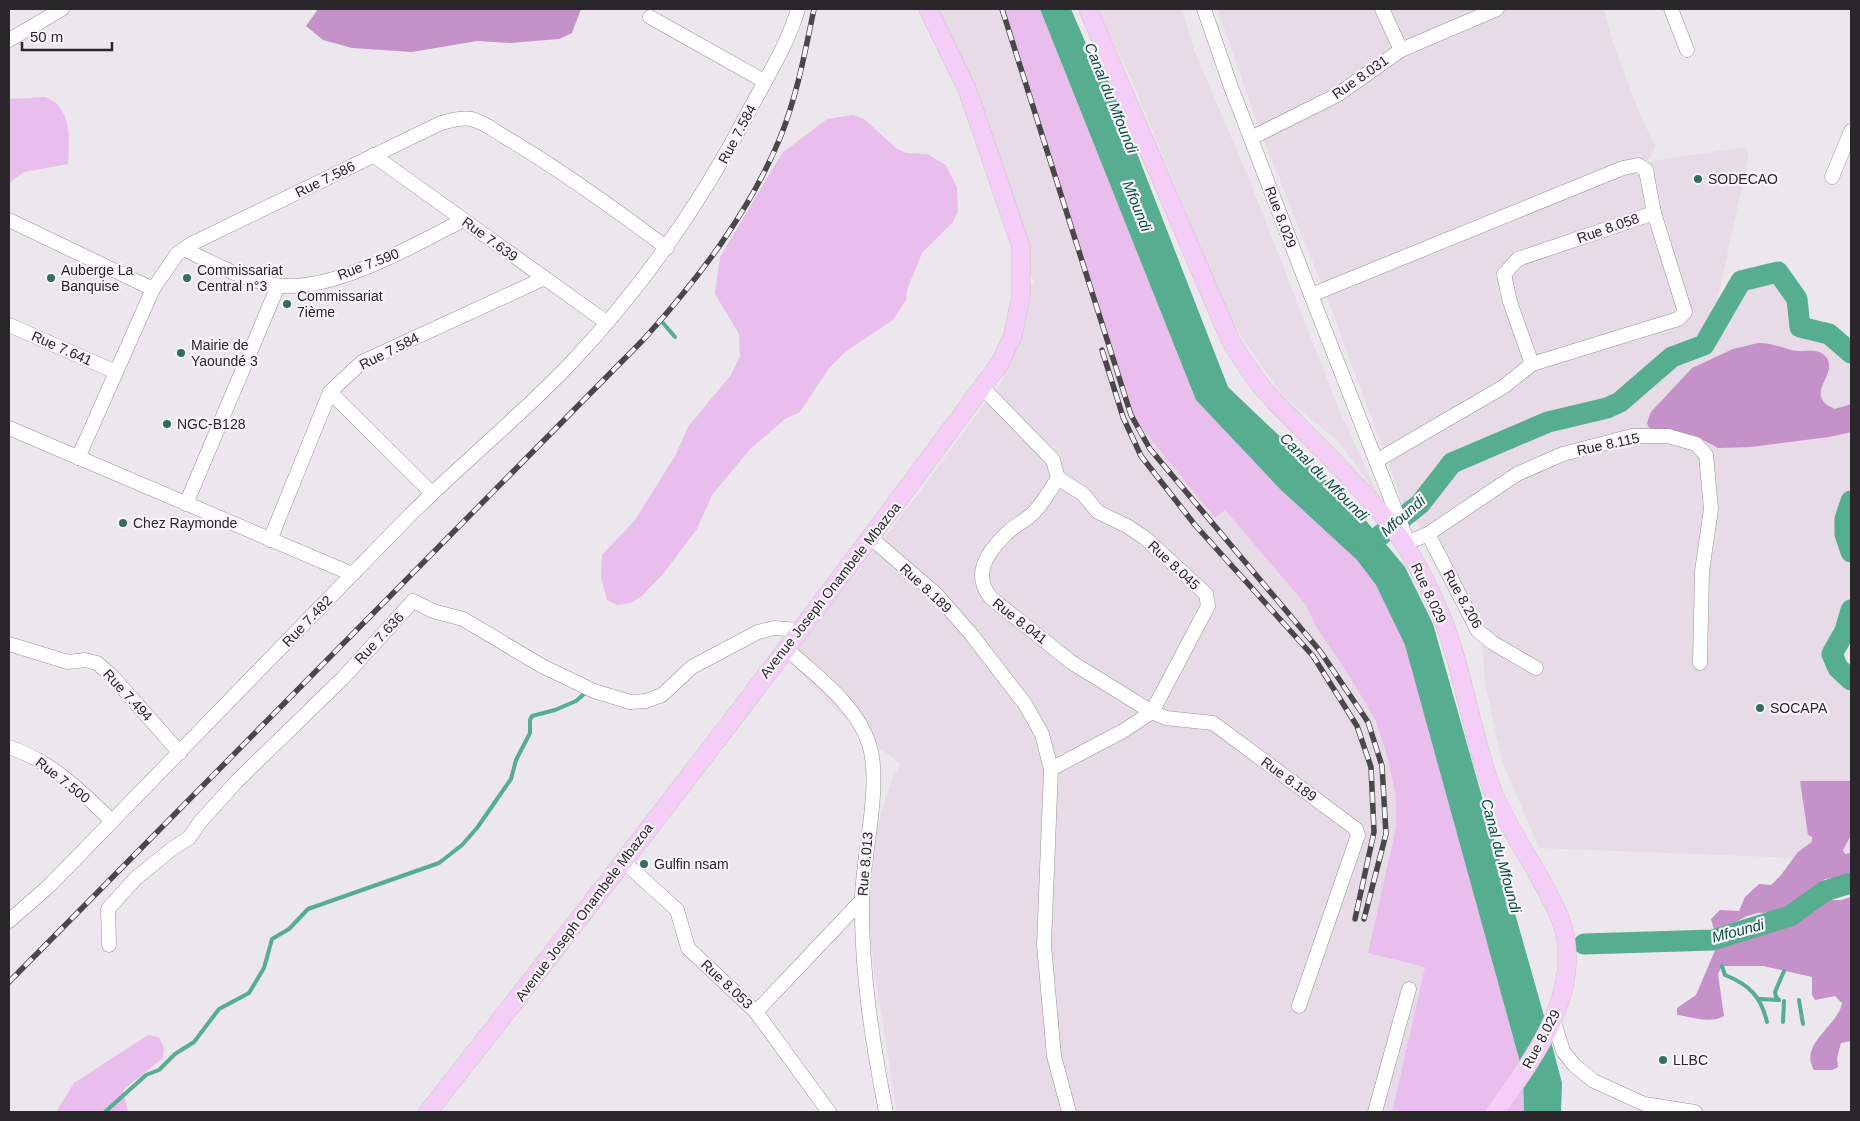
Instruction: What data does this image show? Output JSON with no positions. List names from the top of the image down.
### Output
{
  "streets": {
    "main road": ["Rue 8.029", "Avenue Joseph Onambele Mbazoa"],
    "street": [
      "Rue 8.031",
      "Rue 7.584",
      "Rue 7.586",
      "Rue 8.058",
      "Rue 7.639",
      "Rue 7.590",
      "Rue 7.641",
      "Rue 8.115",
      "Rue 8.045",
      "Rue 8.189",
      "Rue 8.206",
      "Rue 7.482",
      "Rue 8.041",
      "Rue 7.636",
      "Rue 7.494",
      "Rue 7.500",
      "Rue 8.013",
      "Rue 8.053"
    ]
  },
  "crossings": [
    ["Rue 8.031", "Rue 8.029"],
    ["Rue 7.584", "Rue 7.586"],
    ["Rue 7.584", "Rue 7.639"],
    ["Rue 7.584", "Rue 7.482"],
    ["Rue 7.586", "Rue 7.639"],
    ["Rue 7.586", "Rue 7.590"],
    ["Rue 7.586", "Rue 7.641"],
    ["Rue 8.029", "Rue 8.058"],
    ["Rue 8.029", "Rue 8.115"],
    ["Rue 7.639", "Rue 7.590"],
    ["Rue 7.639", "Rue 7.482"],
    ["Rue 8.115", "Rue 8.206"],
    ["Rue 8.045", "Rue 8.189"],
    ["Rue 8.045", "Rue 8.041"],
    ["Rue 8.189", "Avenue Joseph Onambele Mbazoa"],
    ["Rue 8.189", "Rue 8.041"],
    ["Avenue Joseph Onambele Mbazoa", "Rue 7.636"],
    ["Avenue Joseph Onambele Mbazoa", "Rue 8.013"],
    ["Avenue Joseph Onambele Mbazoa", "Rue 8.053"],
    ["Rue 7.482", "Rue 7.494"],
    ["Rue 7.482", "Rue 7.500"]
  ],
  "water": ["Canal du Mfoundi", "Mfoundi"],
  "places": [
    "SODECAO",
    "Auberge La Banquise",
    "Commissariat Central n°3",
    "Commissariat 7ième",
    "Mairie de Yaoundé 3",
    "NGC-B128",
    "Chez Raymonde",
    "SOCAPA",
    "Gulfin nsam",
    "LLBC"
  ],
  "scale_bar": "50 m"
}
